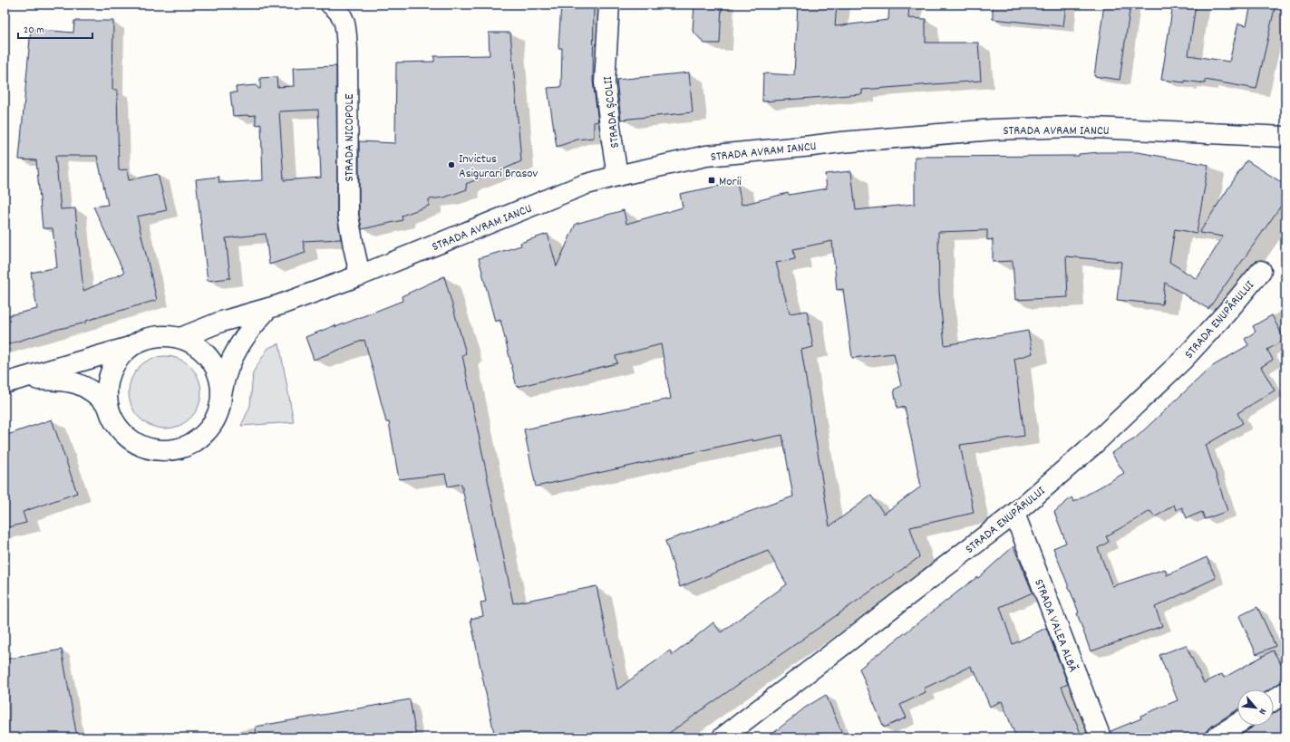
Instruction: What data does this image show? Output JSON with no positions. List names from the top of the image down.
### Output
{
  "streets": {
    "street": [
      "STRADA ȘCOLII",
      "STRADA AVRAM IANCU",
      "STRADA NICOPOLE",
      "STRADA ENUPĂRULUI",
      "STRADA VALEA ALBĂ"
    ]
  },
  "crossings": [
    ["STRADA ȘCOLII", "STRADA AVRAM IANCU"],
    ["STRADA AVRAM IANCU", "STRADA NICOPOLE"],
    ["STRADA ENUPĂRULUI", "STRADA VALEA ALBĂ"]
  ],
  "places": {
    "other": ["Invictus Asigurari Brasov"],
    "transit": ["Morii"]
  },
  "scale_bar": "20 m",
  "north": "bottom right"
}
